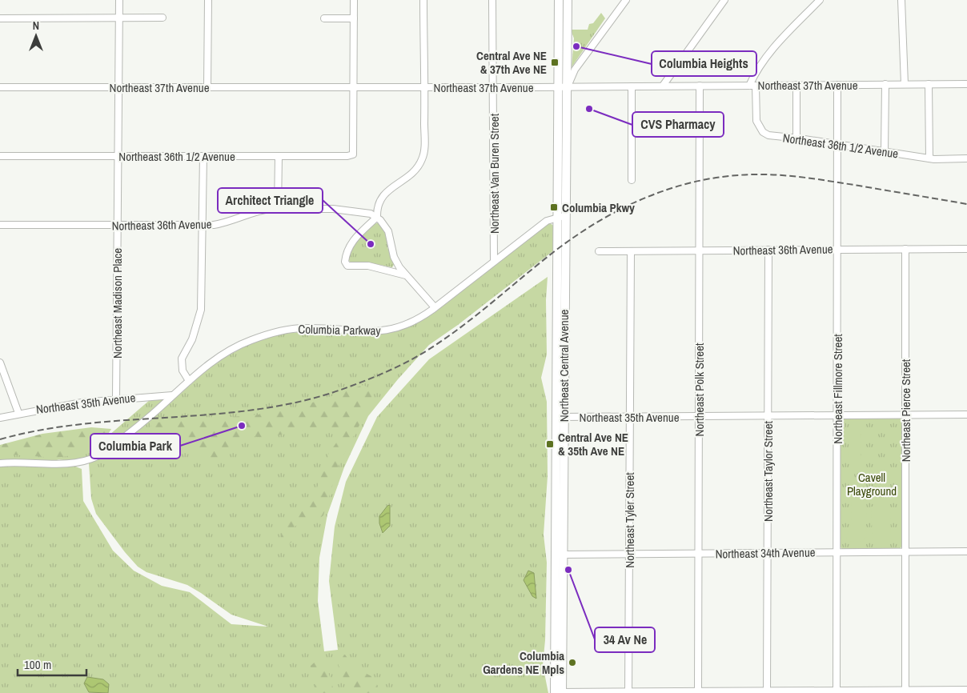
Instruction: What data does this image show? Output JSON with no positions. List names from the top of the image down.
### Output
{
  "streets": {
    "main road": ["Northeast Central Avenue"],
    "street": [
      "Northeast 37th Avenue",
      "Northeast 36th 1/2 Avenue",
      "Northeast Van Buren Street",
      "Northeast 36th Avenue",
      "Northeast Madison Place",
      "Columbia Parkway",
      "Northeast Fillmore Street",
      "Northeast Polk Street",
      "Northeast 35th Avenue",
      "Northeast Pierce Street",
      "Northeast Taylor Street",
      "Northeast Tyler Street",
      "Northeast 34th Avenue"
    ]
  },
  "crossings": [
    ["Northeast 37th Avenue", "Northeast 36th 1/2 Avenue"],
    ["Northeast 37th Avenue", "Northeast Van Buren Street"],
    ["Northeast 37th Avenue", "Northeast Madison Place"],
    ["Northeast 37th Avenue", "Northeast Central Avenue"],
    ["Northeast 37th Avenue", "Northeast Fillmore Street"],
    ["Northeast 37th Avenue", "Northeast Polk Street"],
    ["Northeast 36th 1/2 Avenue", "Northeast Madison Place"],
    ["Northeast 36th 1/2 Avenue", "Northeast Fillmore Street"],
    ["Northeast Van Buren Street", "Columbia Parkway"],
    ["Northeast 36th Avenue", "Northeast Madison Place"],
    ["Northeast 36th Avenue", "Northeast Fillmore Street"],
    ["Northeast 36th Avenue", "Northeast Polk Street"],
    ["Northeast 36th Avenue", "Northeast Pierce Street"],
    ["Northeast 36th Avenue", "Northeast Taylor Street"],
    ["Northeast 36th Avenue", "Northeast Tyler Street"],
    ["Northeast Madison Place", "Northeast 35th Avenue"],
    ["Columbia Parkway", "Northeast Central Avenue"],
    ["Columbia Parkway", "Northeast 35th Avenue"],
    ["Northeast Central Avenue", "Northeast 35th Avenue"],
    ["Northeast Central Avenue", "Northeast 34th Avenue"],
    ["Northeast Fillmore Street", "Northeast 35th Avenue"],
    ["Northeast Fillmore Street", "Northeast 34th Avenue"],
    ["Northeast Polk Street", "Northeast 35th Avenue"],
    ["Northeast Polk Street", "Northeast 34th Avenue"],
    ["Northeast 35th Avenue", "Northeast Pierce Street"],
    ["Northeast 35th Avenue", "Northeast Taylor Street"],
    ["Northeast 35th Avenue", "Northeast Tyler Street"],
    ["Northeast Pierce Street", "Northeast 34th Avenue"],
    ["Northeast Taylor Street", "Northeast 34th Avenue"],
    ["Northeast Tyler Street", "Northeast 34th Avenue"]
  ],
  "parks": ["Cavell Playground"],
  "places": {
    "other": [
      "Columbia Heights",
      "CVS Pharmacy",
      "Architect Triangle",
      "Columbia Park",
      "34 Av Ne",
      "Columbia Gardens NE Mpls"
    ],
    "transit": ["Central Ave NE & 37th Ave NE", "Columbia Pkwy", "Central Ave NE & 35th Ave NE"]
  },
  "scale_bar": "100 m",
  "north": "top"
}
